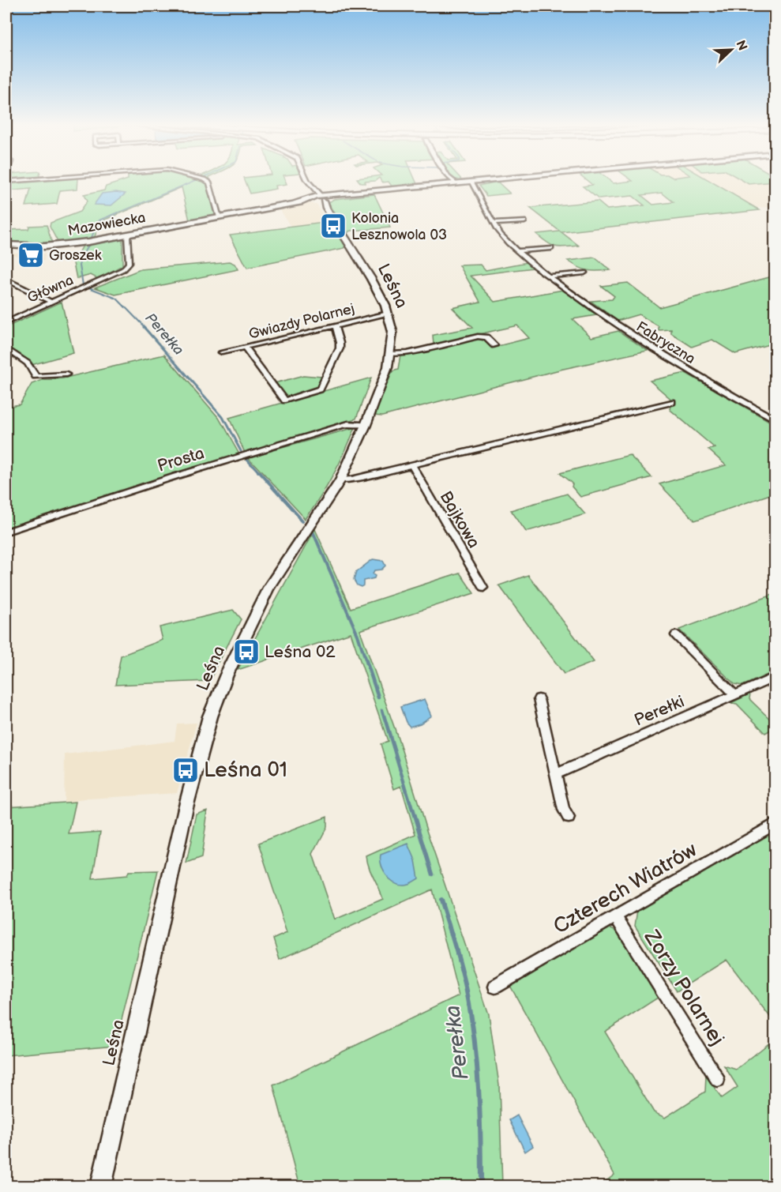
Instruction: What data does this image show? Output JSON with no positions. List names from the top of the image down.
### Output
{
  "streets": {
    "street": [
      "Mazowiecka",
      "Leśna",
      "Główna",
      "Gwiazdy Polarnej",
      "Fabryczna",
      "Prosta",
      "Bajkowa",
      "Perełki",
      "Czterech Wiatrów",
      "Zorzy Polarnej"
    ]
  },
  "crossings": [
    ["Mazowiecka", "Leśna"],
    ["Mazowiecka", "Główna"],
    ["Mazowiecka", "Fabryczna"],
    ["Leśna", "Gwiazdy Polarnej"],
    ["Leśna", "Prosta"],
    ["Czterech Wiatrów", "Zorzy Polarnej"]
  ],
  "water": ["Perełka"],
  "places": {
    "bus stop": ["Kolonia Lesznowola 03", "Leśna 02", "Leśna 01"],
    "supermarket": ["Groszek"]
  },
  "north": "top right"
}
